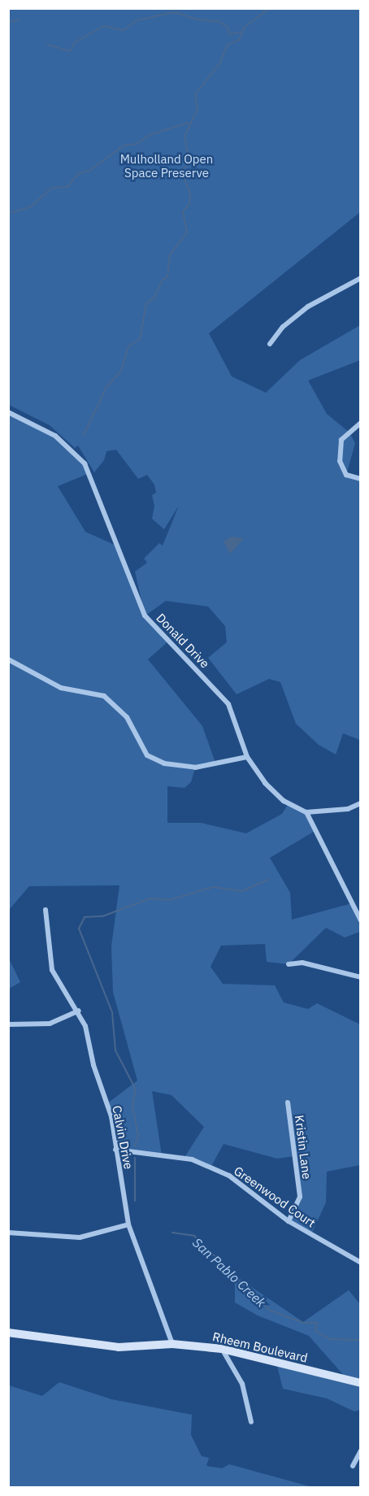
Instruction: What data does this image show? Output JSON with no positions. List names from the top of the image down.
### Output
{
  "streets": {
    "street": [
      "Donald Drive",
      "Calvin Drive",
      "Kristin Lane",
      "Greenwood Court",
      "Rheem Boulevard"
    ]
  },
  "crossings": [
    ["Calvin Drive", "Greenwood Court"],
    ["Calvin Drive", "Rheem Boulevard"],
    ["Kristin Lane", "Greenwood Court"]
  ],
  "water": ["San Pablo Creek"],
  "parks": ["Mulholland Open Space Preserve"]
}
